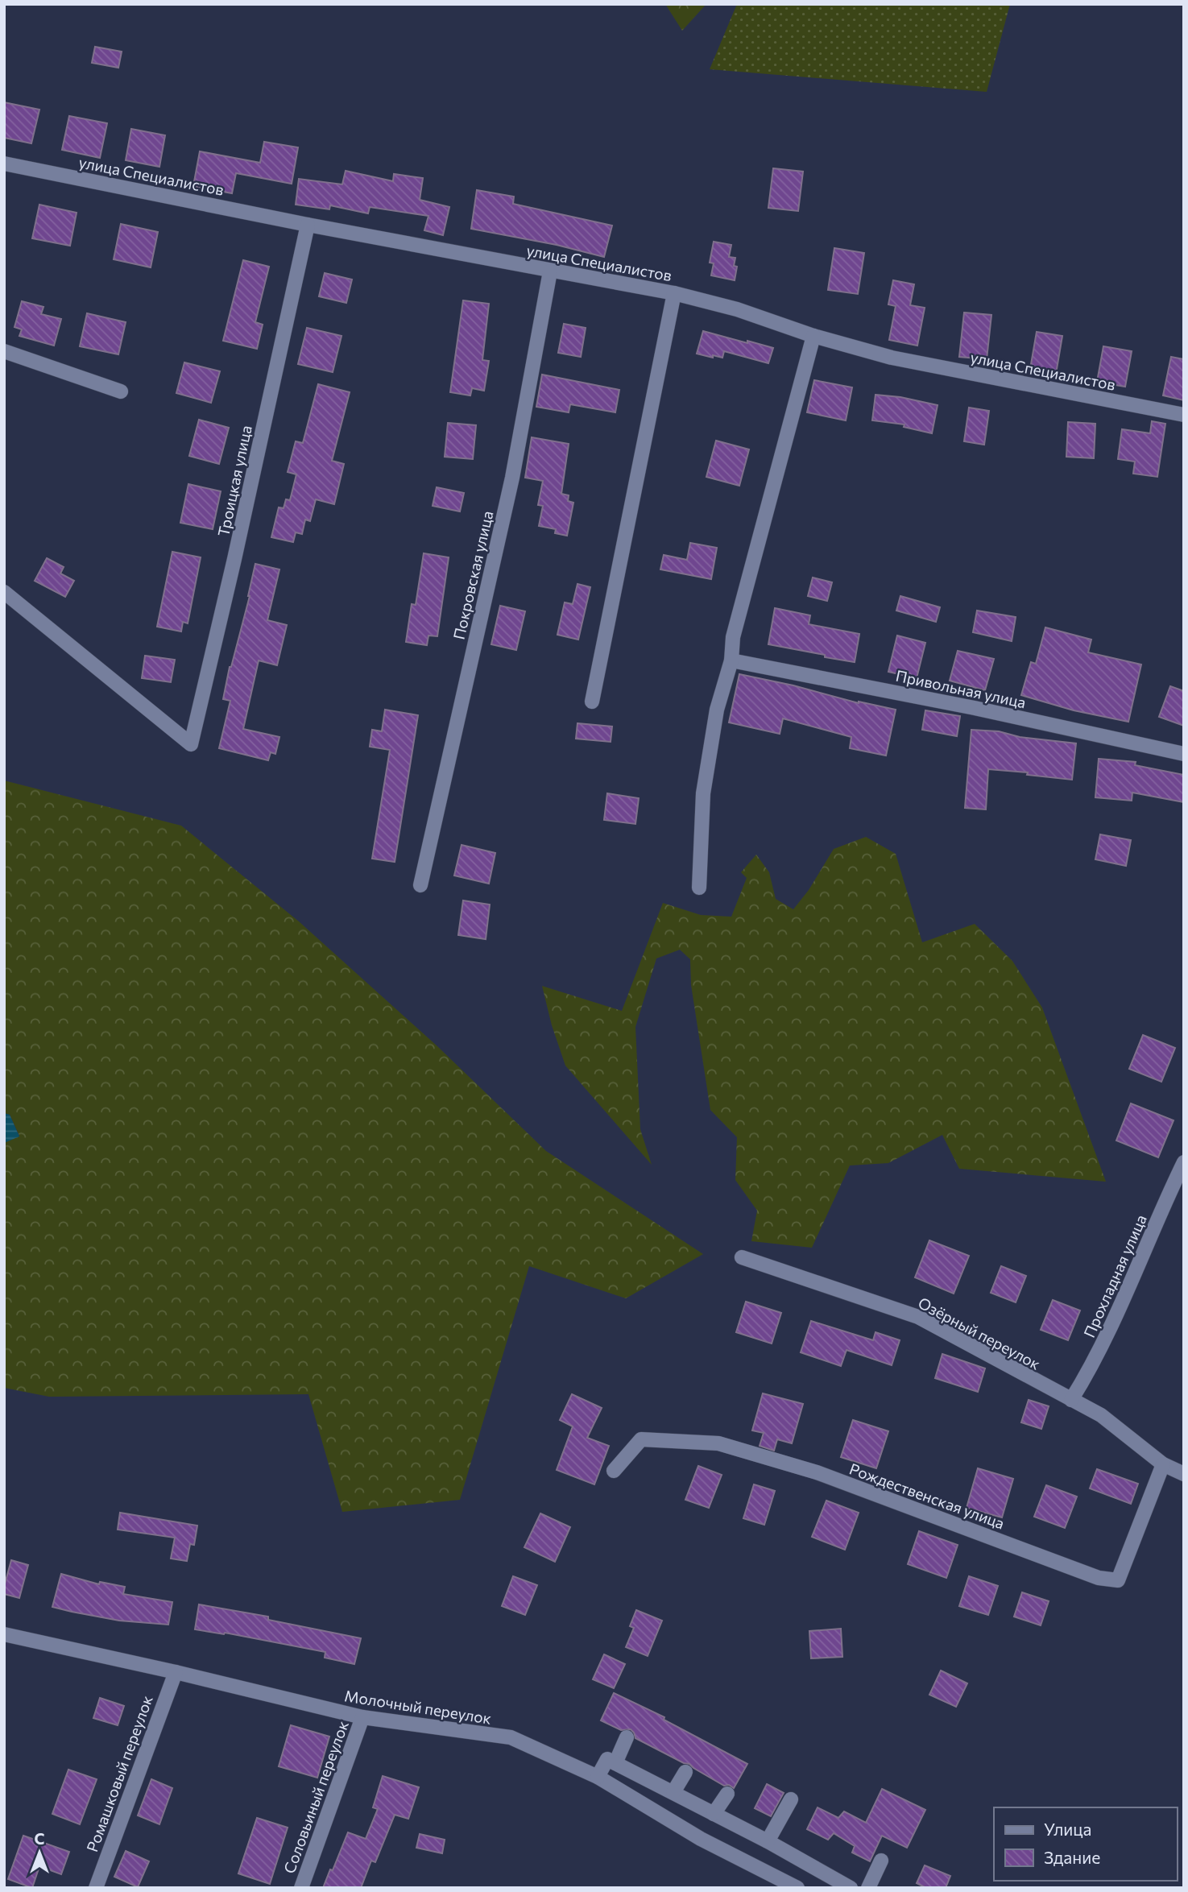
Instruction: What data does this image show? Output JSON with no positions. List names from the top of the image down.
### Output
{
  "streets": {
    "street": [
      "улица Специалистов",
      "Троицкая улица",
      "Покровская улица",
      "Привольная улица",
      "Прохладная улица",
      "Озёрный переулок",
      "Рождественская улица",
      "Молочный переулок",
      "Ромашковый переулок",
      "Соловьиный переулок"
    ]
  },
  "crossings": [
    ["улица Специалистов", "Троицкая улица"],
    ["улица Специалистов", "Покровская улица"],
    ["Прохладная улица", "Озёрный переулок"],
    ["Озёрный переулок", "Рождественская улица"],
    ["Молочный переулок", "Ромашковый переулок"],
    ["Молочный переулок", "Соловьиный переулок"]
  ],
  "legend": ["Улица", "Здание"],
  "north": "top"
}
